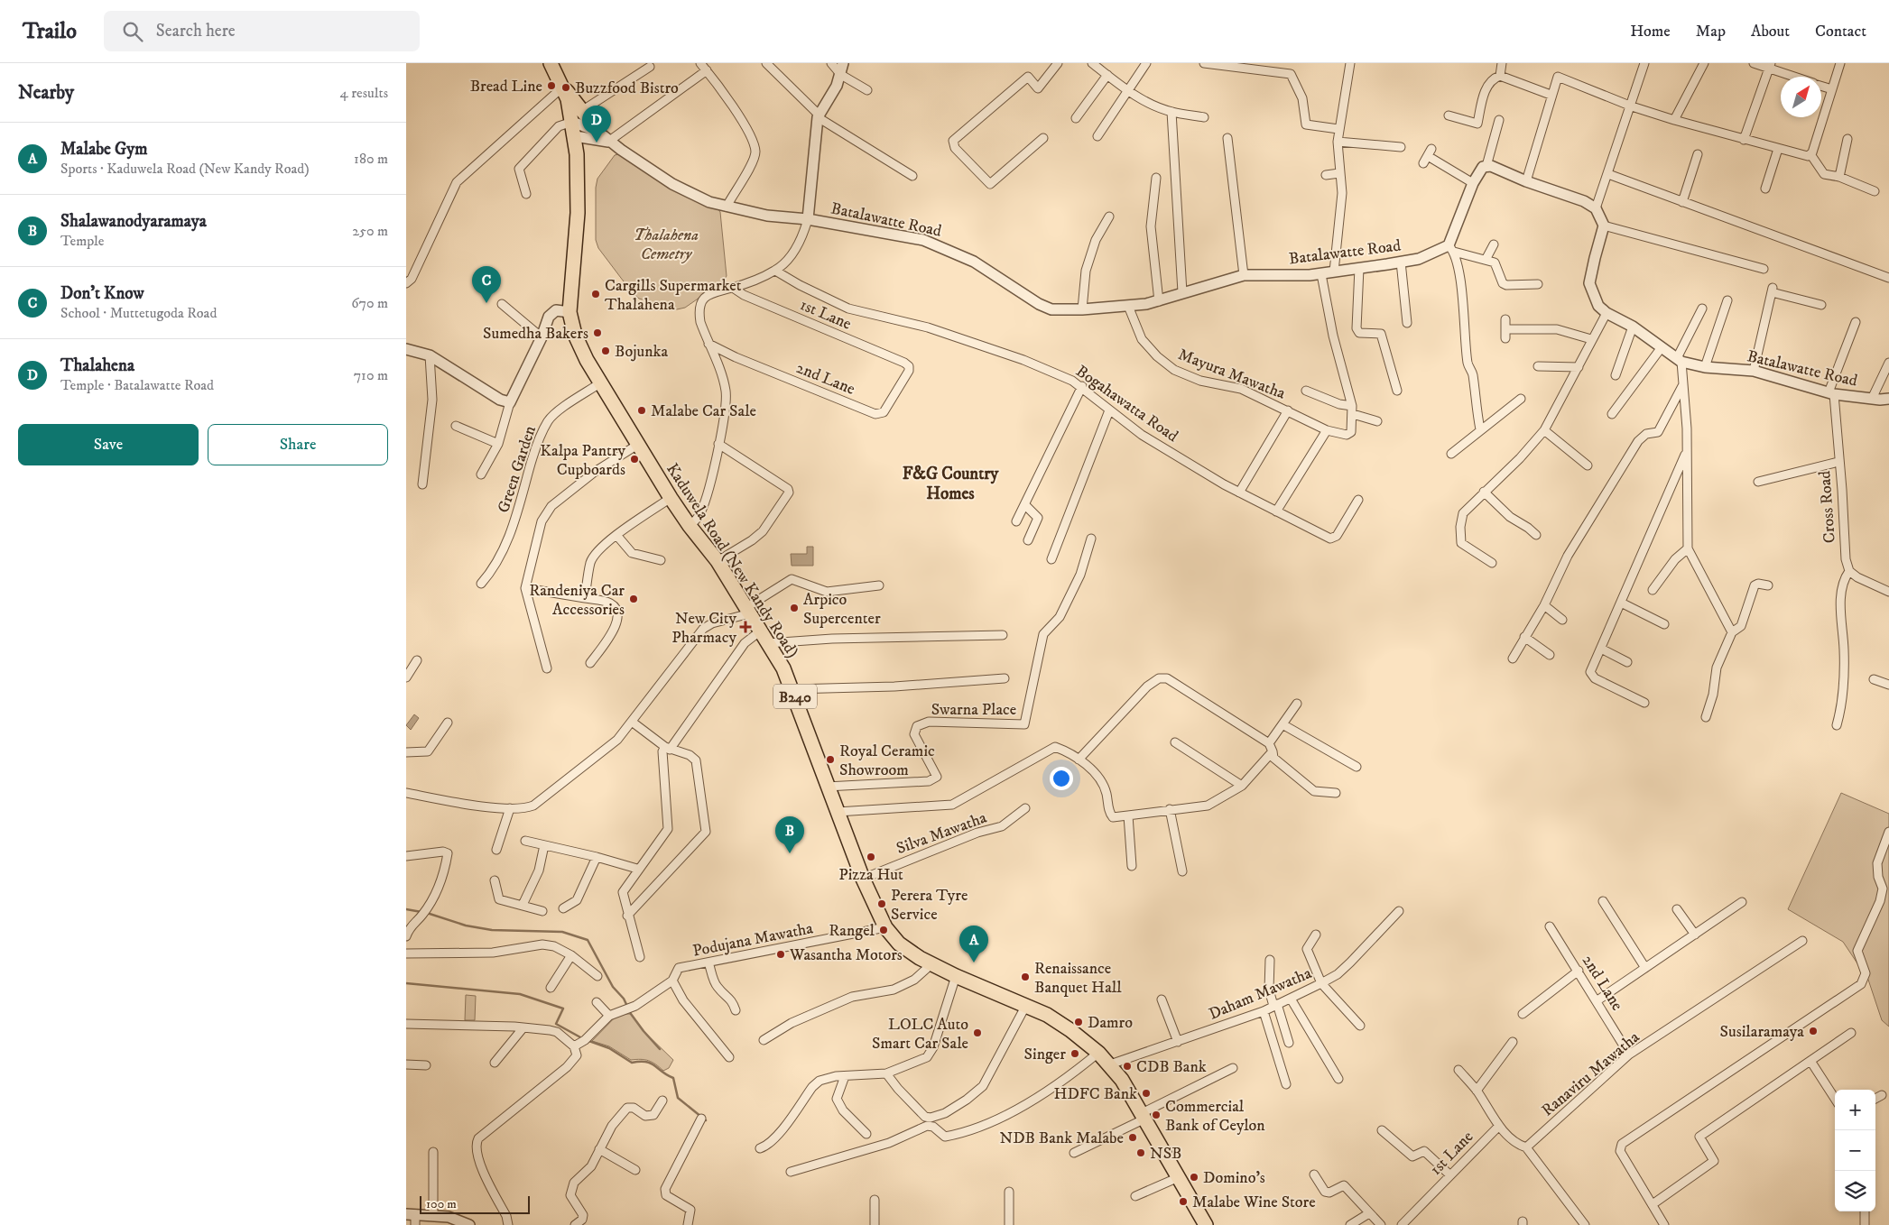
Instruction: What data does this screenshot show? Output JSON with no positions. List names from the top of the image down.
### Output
{
  "streets": {
    "main road": ["Kaduwela Road (New Kandy Road)", "B240"],
    "street": [
      "Batalawatte Road",
      "1st Lane",
      "Mayura Mawatha",
      "2nd Lane",
      "Bogahawatta Road",
      "Green Garden",
      "Cross Road",
      "Swarna Place",
      "Silva Mawatha",
      "Podujana Mawatha",
      "Daham Mawatha",
      "Ranaviru Mawatha"
    ]
  },
  "crossings": [
    ["Batalawatte Road", "Mayura Mawatha"],
    ["Batalawatte Road", "Cross Road"],
    ["1st Lane", "2nd Lane"],
    ["2nd Lane", "Ranaviru Mawatha"],
    ["Green Garden", "Kaduwela Road (New Kandy Road)"],
    ["Kaduwela Road (New Kandy Road)", "Swarna Place"],
    ["Kaduwela Road (New Kandy Road)", "Silva Mawatha"],
    ["Kaduwela Road (New Kandy Road)", "Podujana Mawatha"],
    ["Kaduwela Road (New Kandy Road)", "Daham Mawatha"]
  ],
  "districts": ["F&G Country Homes"],
  "parks": ["Thalahena Cemetry"],
  "places": {
    "other": [
      "Bread Line",
      "Buzzfood Bistro",
      "Cargills Supermarket Thalahena",
      "Sumedha Bakers",
      "Bojunka",
      "Malabe Car Sale",
      "Kalpa Pantry Cupboards",
      "Randeniya Car Accessories",
      "Arpico Supercenter",
      "Royal Ceramic Showroom",
      "Pizza Hut",
      "Perera Tyre Service",
      "Rangel",
      "Wasantha Motors",
      "Renaissance Banquet Hall",
      "Damro",
      "Susilaramaya",
      "LOLC Auto Smart Car Sale",
      "Singer",
      "CDB Bank",
      "HDFC Bank",
      "Commercial Bank of Ceylon",
      "NDB Bank Malabe",
      "NSB",
      "Domino's",
      "Malabe Wine Store"
    ],
    "health": ["New City Pharmacy"]
  },
  "scale_bar": "100 m",
  "north": "top right",
  "page": {
    "header": "Trailo",
    "search": "Search here",
    "nav": [
      "Home",
      "Map",
      "About",
      "Contact"
    ],
    "heading": ["Nearby", "4 results"],
    "pins": [
      "D",
      "C",
      "B",
      "A"
    ],
    "list": [
      {
        "mark": "A",
        "name": "Malabe Gym",
        "note": "Sports · Kaduwela Road (New Kandy Road)",
        "value": "180 m"
      },
      {
        "mark": "B",
        "name": "Shalawanodyaramaya",
        "note": "Temple",
        "value": "250 m"
      },
      {
        "mark": "C",
        "name": "Don't Know",
        "note": "School · Muttetugoda Road",
        "value": "670 m"
      },
      {
        "mark": "D",
        "name": "Thalahena",
        "note": "Temple · Batalawatte Road",
        "value": "710 m"
      }
    ],
    "buttons": ["Save", "Share"],
    "map_buttons": ["+", "−"],
    "scale": "100 m"
  }
}
